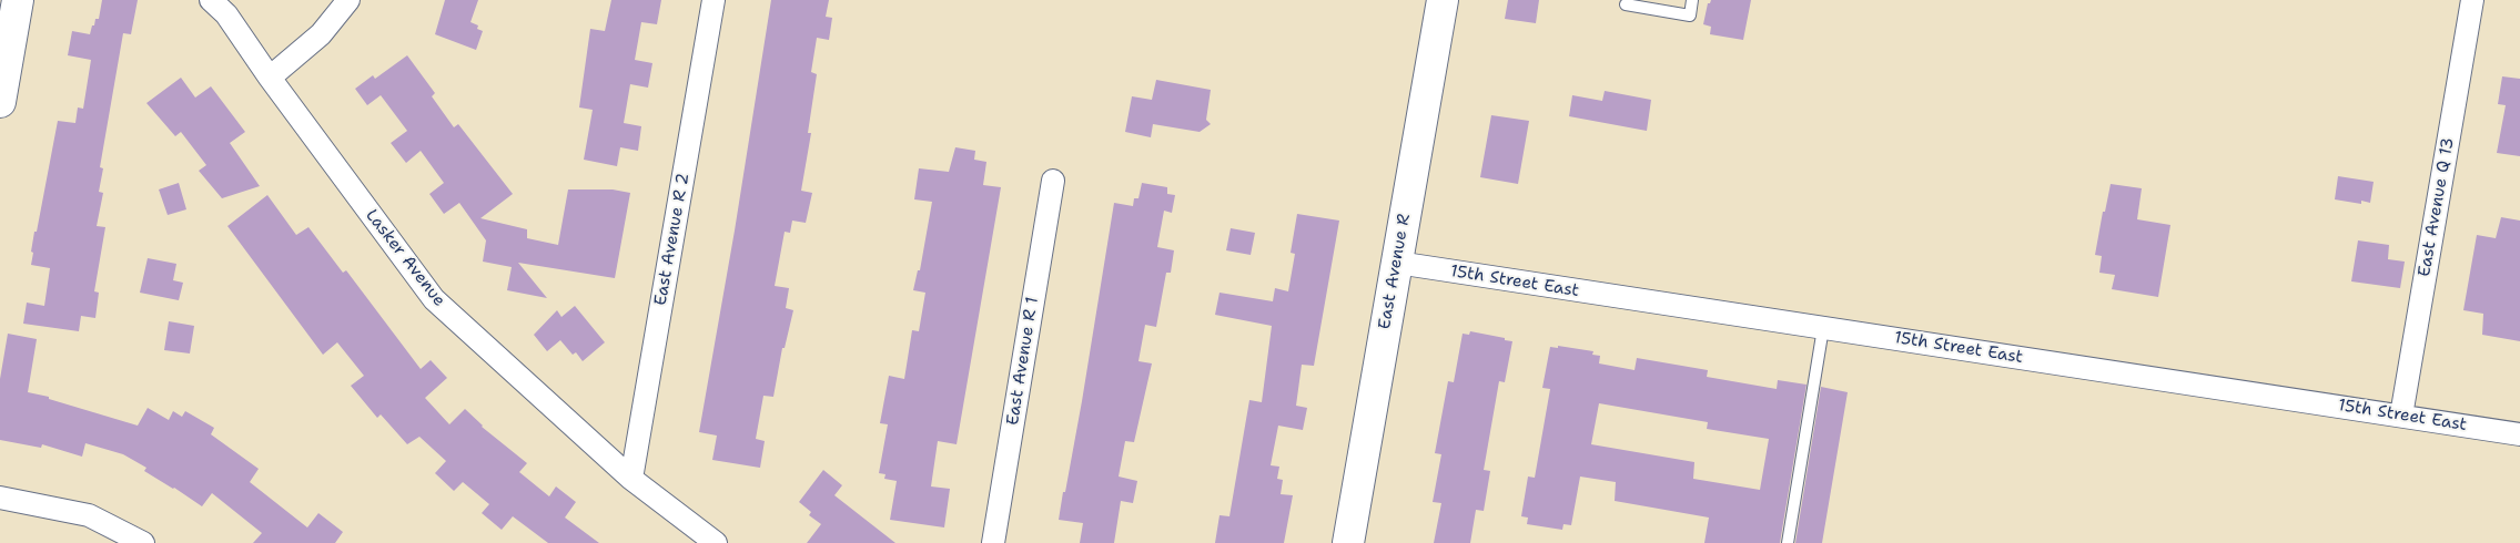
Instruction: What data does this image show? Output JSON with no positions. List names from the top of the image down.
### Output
{
  "streets": {
    "main road": ["East Avenue R"],
    "street": [
      "East Avenue Q 13",
      "East Avenue R 2",
      "Lasker Avenue",
      "15th Street East",
      "East Avenue R 1"
    ]
  },
  "crossings": [
    ["East Avenue Q 13", "15th Street East"],
    ["East Avenue R 2", "Lasker Avenue"],
    ["East Avenue R", "15th Street East"]
  ]
}
